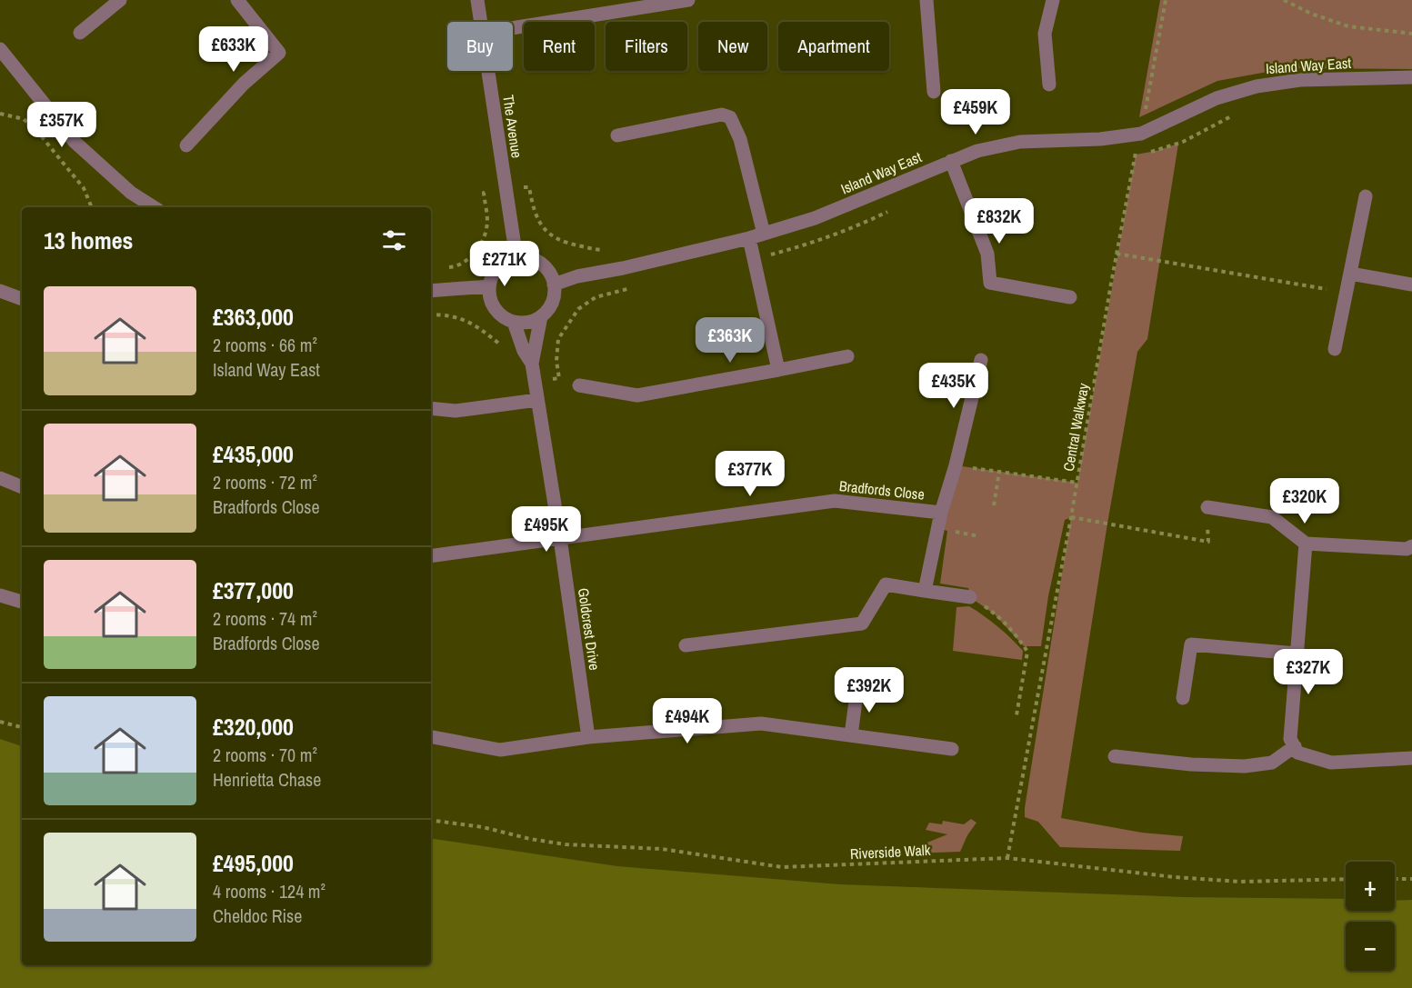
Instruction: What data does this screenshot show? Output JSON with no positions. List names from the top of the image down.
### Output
{
  "streets": {
    "street": [
      "Island Way East",
      "The Avenue",
      "Bradfords Close",
      "Goldcrest Drive"
    ],
    "path": ["Central Walkway", "Riverside Walk"]
  },
  "crossings": [
    ["Island Way East", "The Avenue"],
    ["Island Way East", "Central Walkway"],
    ["Island Way East", "Goldcrest Drive"],
    ["The Avenue", "Goldcrest Drive"],
    ["Central Walkway", "Riverside Walk"],
    ["Bradfords Close", "Goldcrest Drive"]
  ],
  "page": {
    "chip": [
      "Buy",
      "Rent",
      "Filters",
      "New",
      "Apartment"
    ],
    "price": [
      "£633K",
      "£459K",
      "£357K",
      "£832K",
      "£271K",
      "£363K",
      "£435K",
      "£377K",
      "£320K",
      "£495K",
      "£327K",
      "£392K",
      "£494K"
    ],
    "heading": "13 homes",
    "list": [
      {
        "name": "£363,000",
        "note": "2 rooms · 66 m² · Island Way East"
      },
      {
        "name": "£435,000",
        "note": "2 rooms · 72 m² · Bradfords Close"
      },
      {
        "name": "£377,000",
        "note": "2 rooms · 74 m² · Bradfords Close"
      },
      {
        "name": "£320,000",
        "note": "2 rooms · 70 m² · Henrietta Chase"
      },
      {
        "name": "£495,000",
        "note": "4 rooms · 124 m² · Cheldoc Rise"
      }
    ],
    "map_buttons": ["+", "−"]
  }
}
